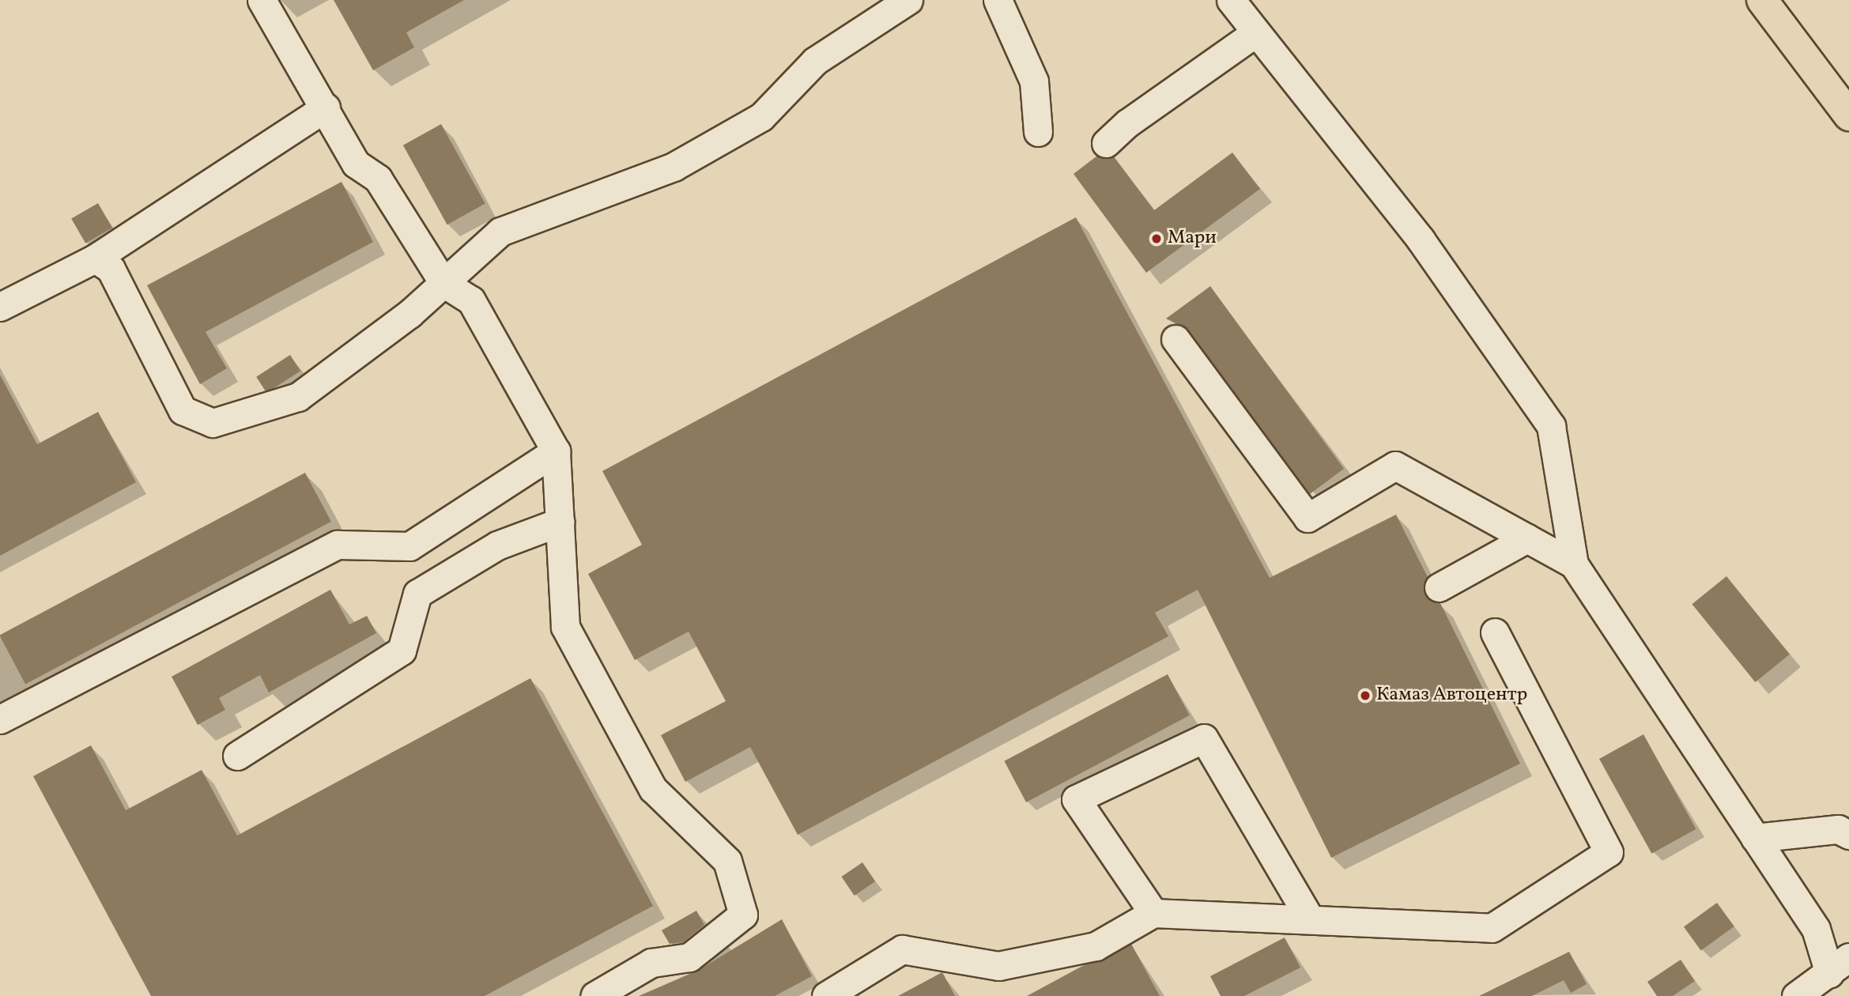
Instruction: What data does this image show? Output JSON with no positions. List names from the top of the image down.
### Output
{
  "places": ["Мари", "Камаз Автоцентр"]
}
